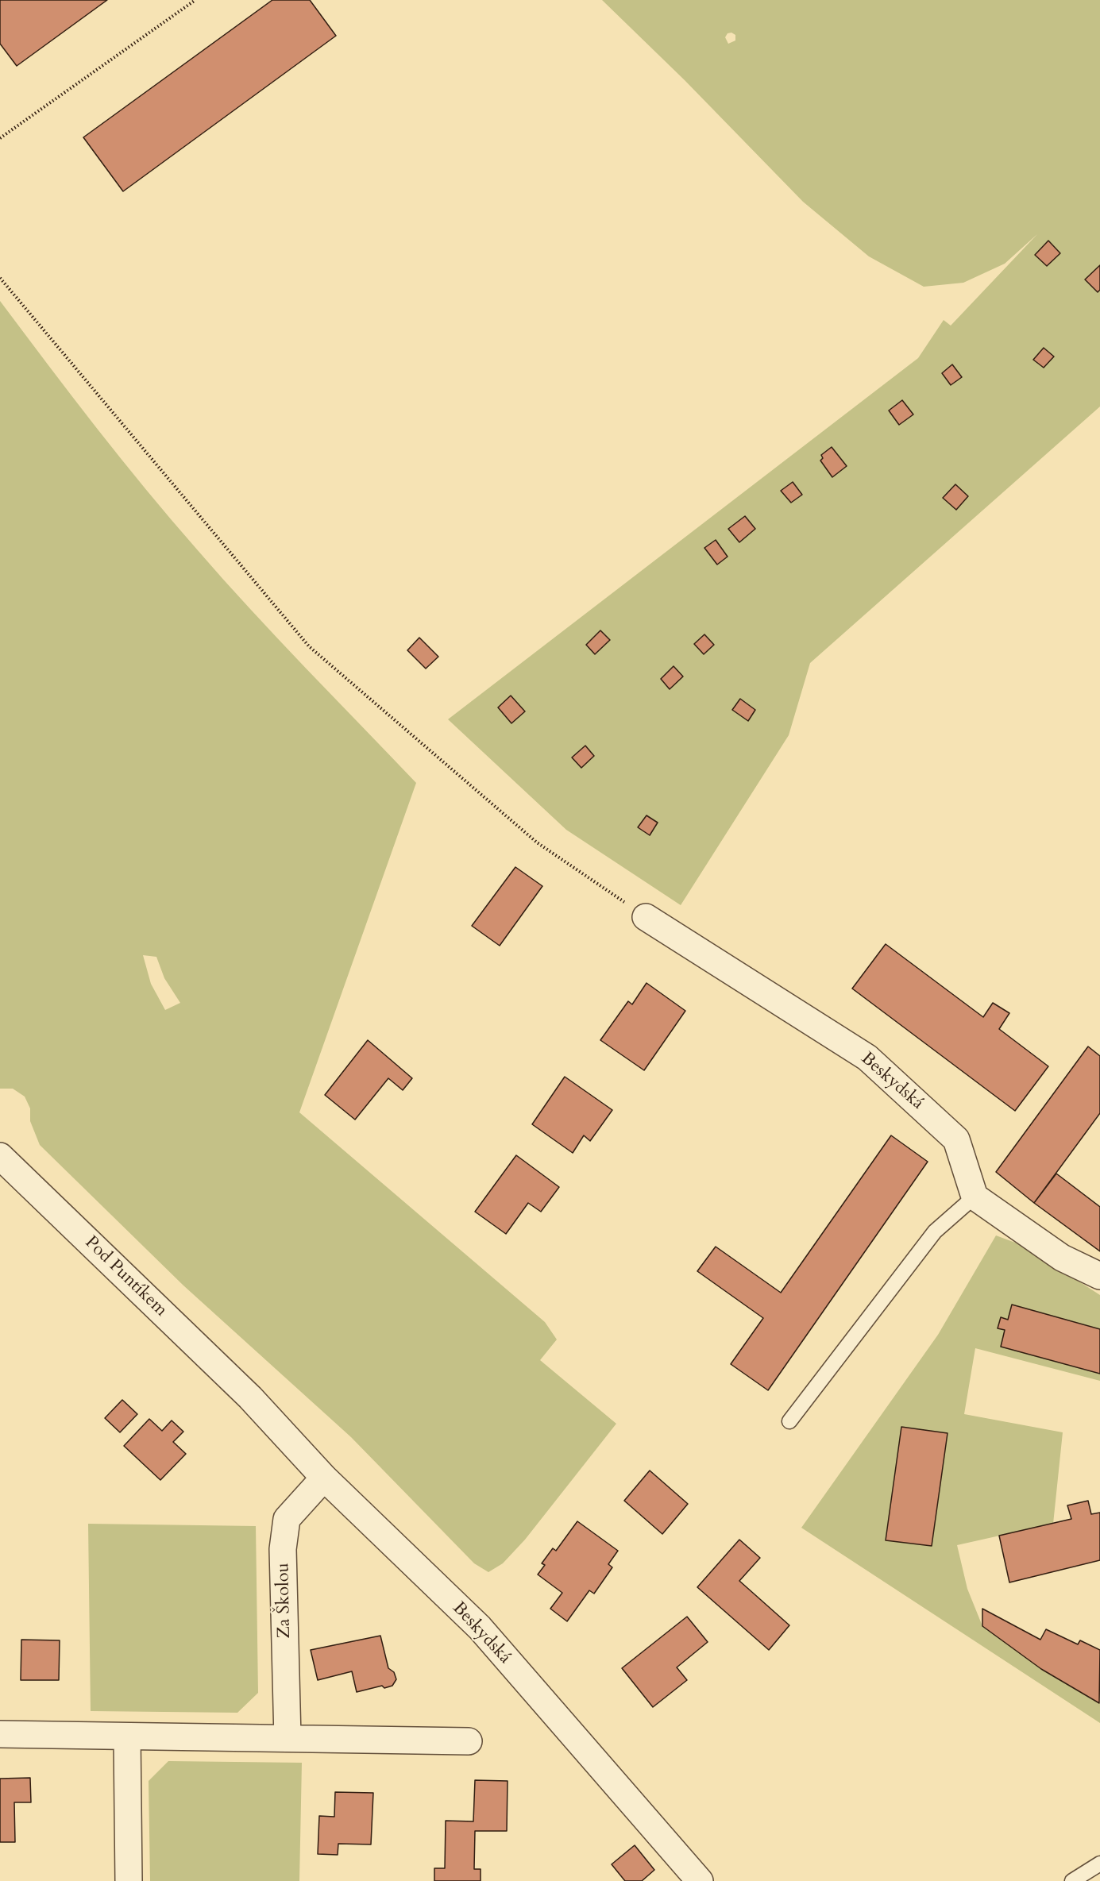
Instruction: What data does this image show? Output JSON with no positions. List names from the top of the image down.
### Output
{
  "streets": {
    "street": ["Beskydská", "Pod Puntíkem", "Za Školou"]
  },
  "crossings": [
    ["Beskydská", "Pod Puntíkem"],
    ["Beskydská", "Za Školou"]
  ]
}
